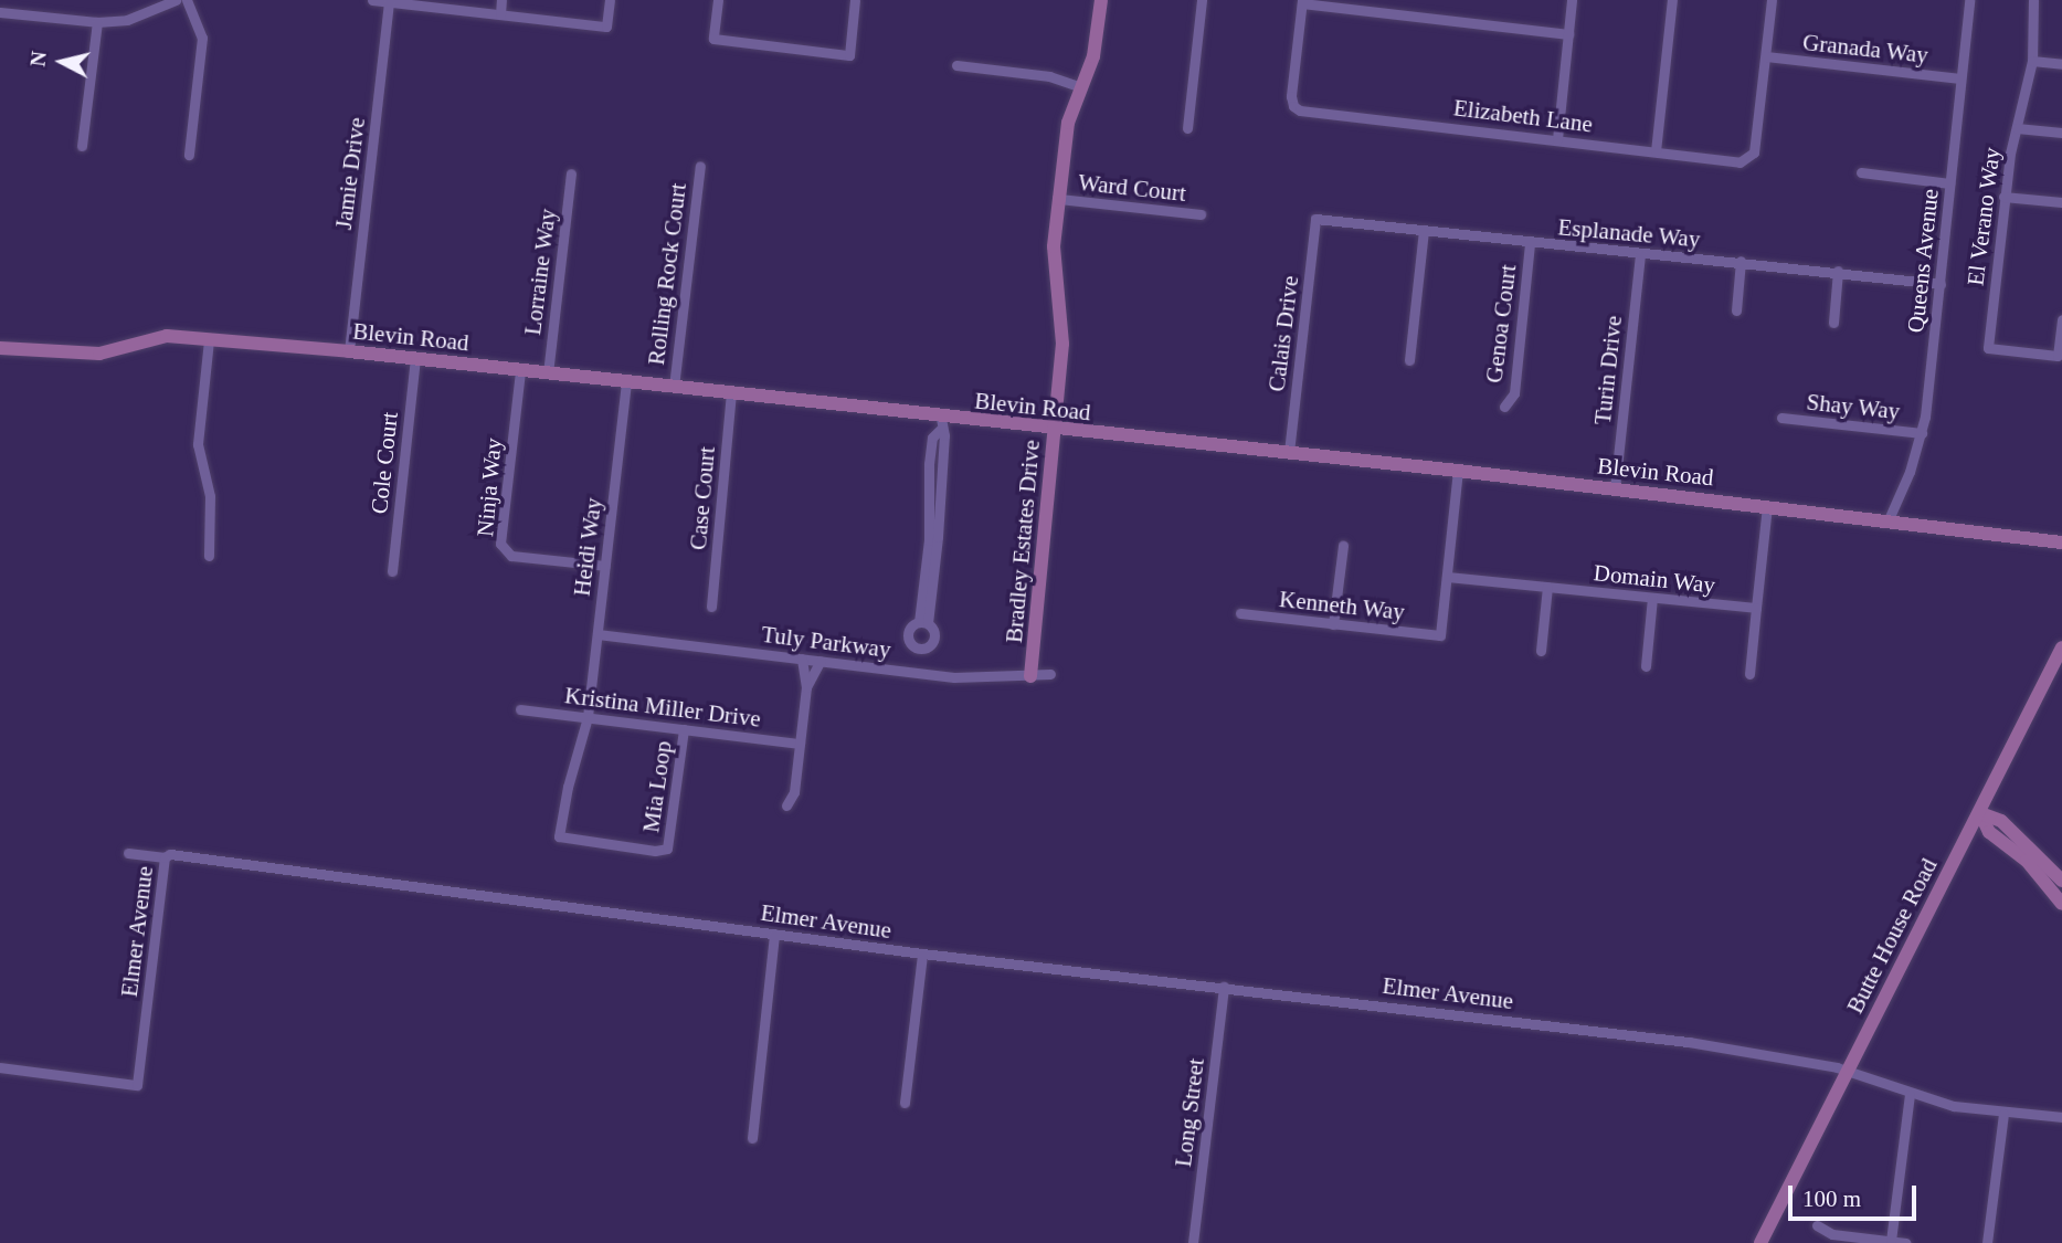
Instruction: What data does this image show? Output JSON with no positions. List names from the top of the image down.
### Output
{
  "streets": {
    "street": [
      "Granada Way",
      "Elizabeth Lane",
      "Jamie Drive",
      "Ward Court",
      "El Verano Way",
      "Esplanade Way",
      "Queens Avenue",
      "Lorraine Way",
      "Rolling Rock Court",
      "Genoa Court",
      "Calais Drive",
      "Blevin Road",
      "Turin Drive",
      "Shay Way",
      "Cole Court",
      "Ninja Way",
      "Case Court",
      "Bradley Estates Drive",
      "Heidi Way",
      "Domain Way",
      "Kenneth Way",
      "Tuly Parkway",
      "Kristina Miller Drive",
      "Mia Loop",
      "Elmer Avenue",
      "Butte House Road",
      "Long Street"
    ]
  },
  "crossings": [
    ["Granada Way", "Elizabeth Lane"],
    ["Granada Way", "Queens Avenue"],
    ["Jamie Drive", "Blevin Road"],
    ["Ward Court", "Bradley Estates Drive"],
    ["Esplanade Way", "Queens Avenue"],
    ["Esplanade Way", "Genoa Court"],
    ["Esplanade Way", "Calais Drive"],
    ["Esplanade Way", "Turin Drive"],
    ["Queens Avenue", "Blevin Road"],
    ["Queens Avenue", "Shay Way"],
    ["Lorraine Way", "Blevin Road"],
    ["Rolling Rock Court", "Blevin Road"],
    ["Calais Drive", "Blevin Road"],
    ["Blevin Road", "Turin Drive"],
    ["Blevin Road", "Cole Court"],
    ["Blevin Road", "Ninja Way"],
    ["Blevin Road", "Case Court"],
    ["Blevin Road", "Bradley Estates Drive"],
    ["Blevin Road", "Heidi Way"],
    ["Ninja Way", "Heidi Way"],
    ["Bradley Estates Drive", "Tuly Parkway"],
    ["Heidi Way", "Tuly Parkway"],
    ["Heidi Way", "Kristina Miller Drive"],
    ["Heidi Way", "Mia Loop"],
    ["Domain Way", "Kenneth Way"],
    ["Kristina Miller Drive", "Mia Loop"],
    ["Elmer Avenue", "Butte House Road"],
    ["Elmer Avenue", "Long Street"]
  ],
  "scale_bar": "100 m",
  "north": "left"
}
